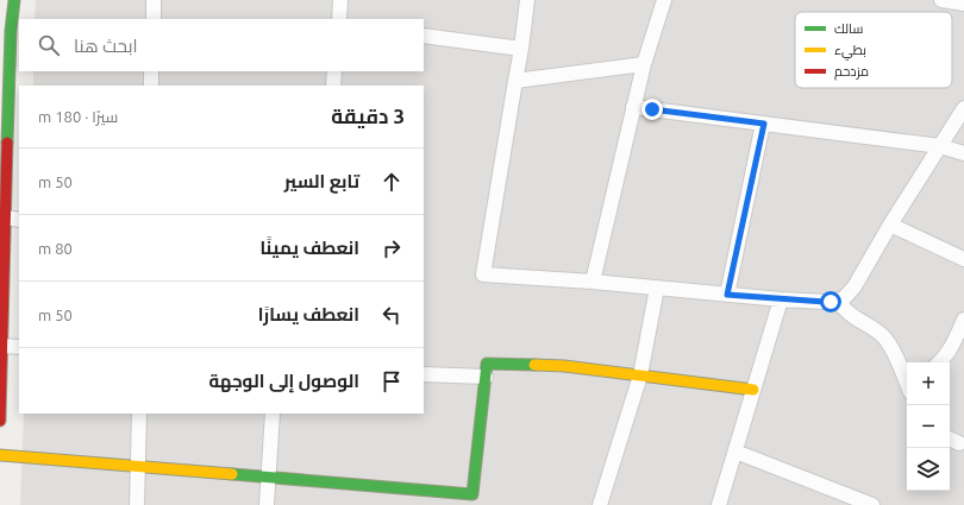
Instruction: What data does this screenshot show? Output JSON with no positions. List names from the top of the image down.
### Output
{
  "legend": ["سالك", "بطيء", "مزدحم"],
  "page": {
    "search": "ابحث هنا",
    "heading": ["3 دقيقة", "سيرًا · 180 m"],
    "list": [
      ["تابع السير", "50 m"],
      ["انعطف يمينًا", "80 m"],
      ["انعطف يسارًا", "50 m"],
      "الوصول إلى الوجهة"
    ],
    "map_buttons": ["+", "−"]
  }
}
